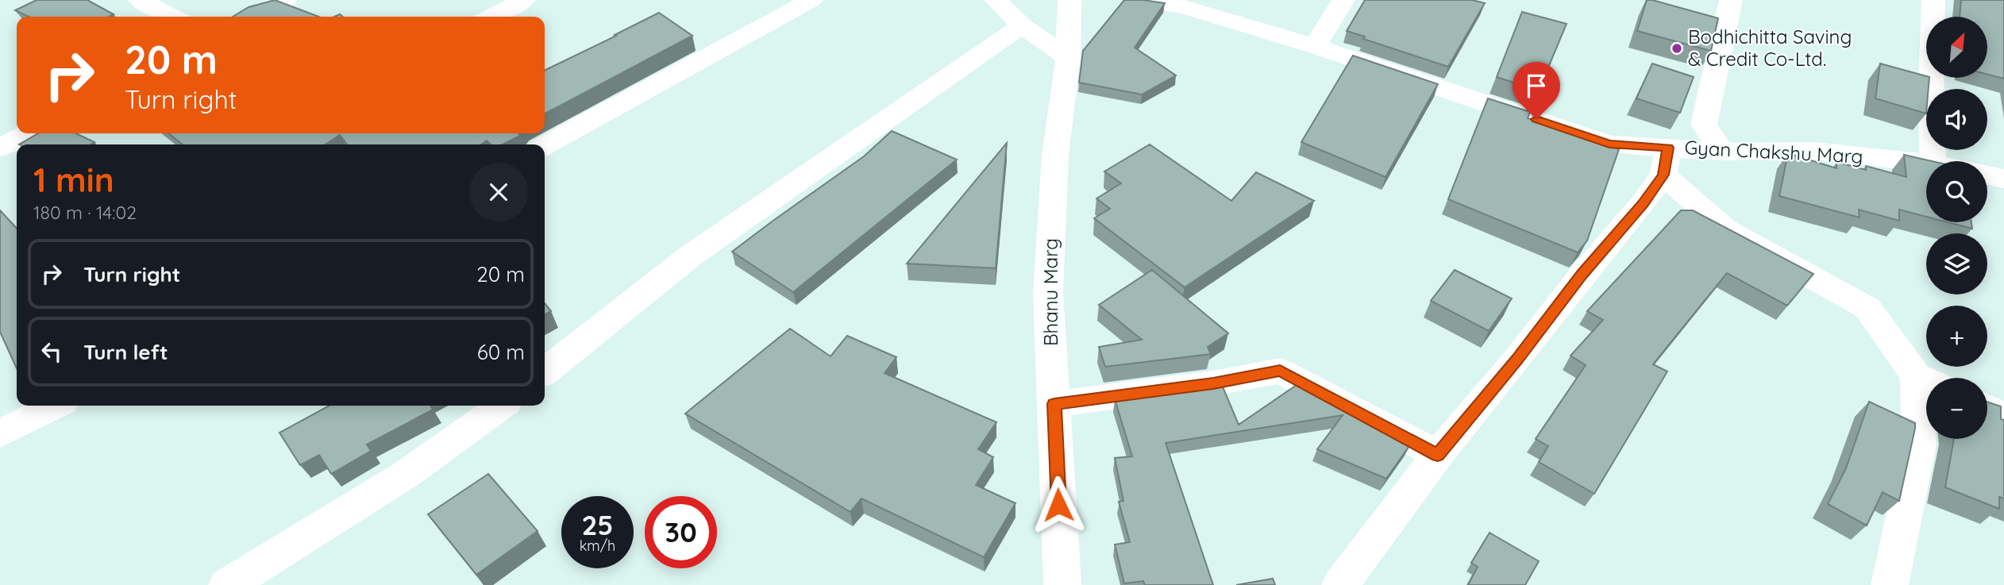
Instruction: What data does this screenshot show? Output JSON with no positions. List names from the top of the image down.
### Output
{
  "streets": {
    "street": ["Gyan Chakshu Marg", "Bhanu Marg"]
  },
  "places": ["Bodhichitta Saving & Credit Co-Ltd."],
  "north": "top right",
  "page": {
    "map_buttons": ["+", "−"],
    "turn": ["20 m", "Turn right"],
    "heading": ["1 min", "180 m · 14:02"],
    "list": [
      {
        "name": "Turn right",
        "value": "20 m"
      },
      {
        "name": "Turn left",
        "value": "60 m"
      }
    ],
    "speed": "25 km/h",
    "limit": "30"
  }
}
